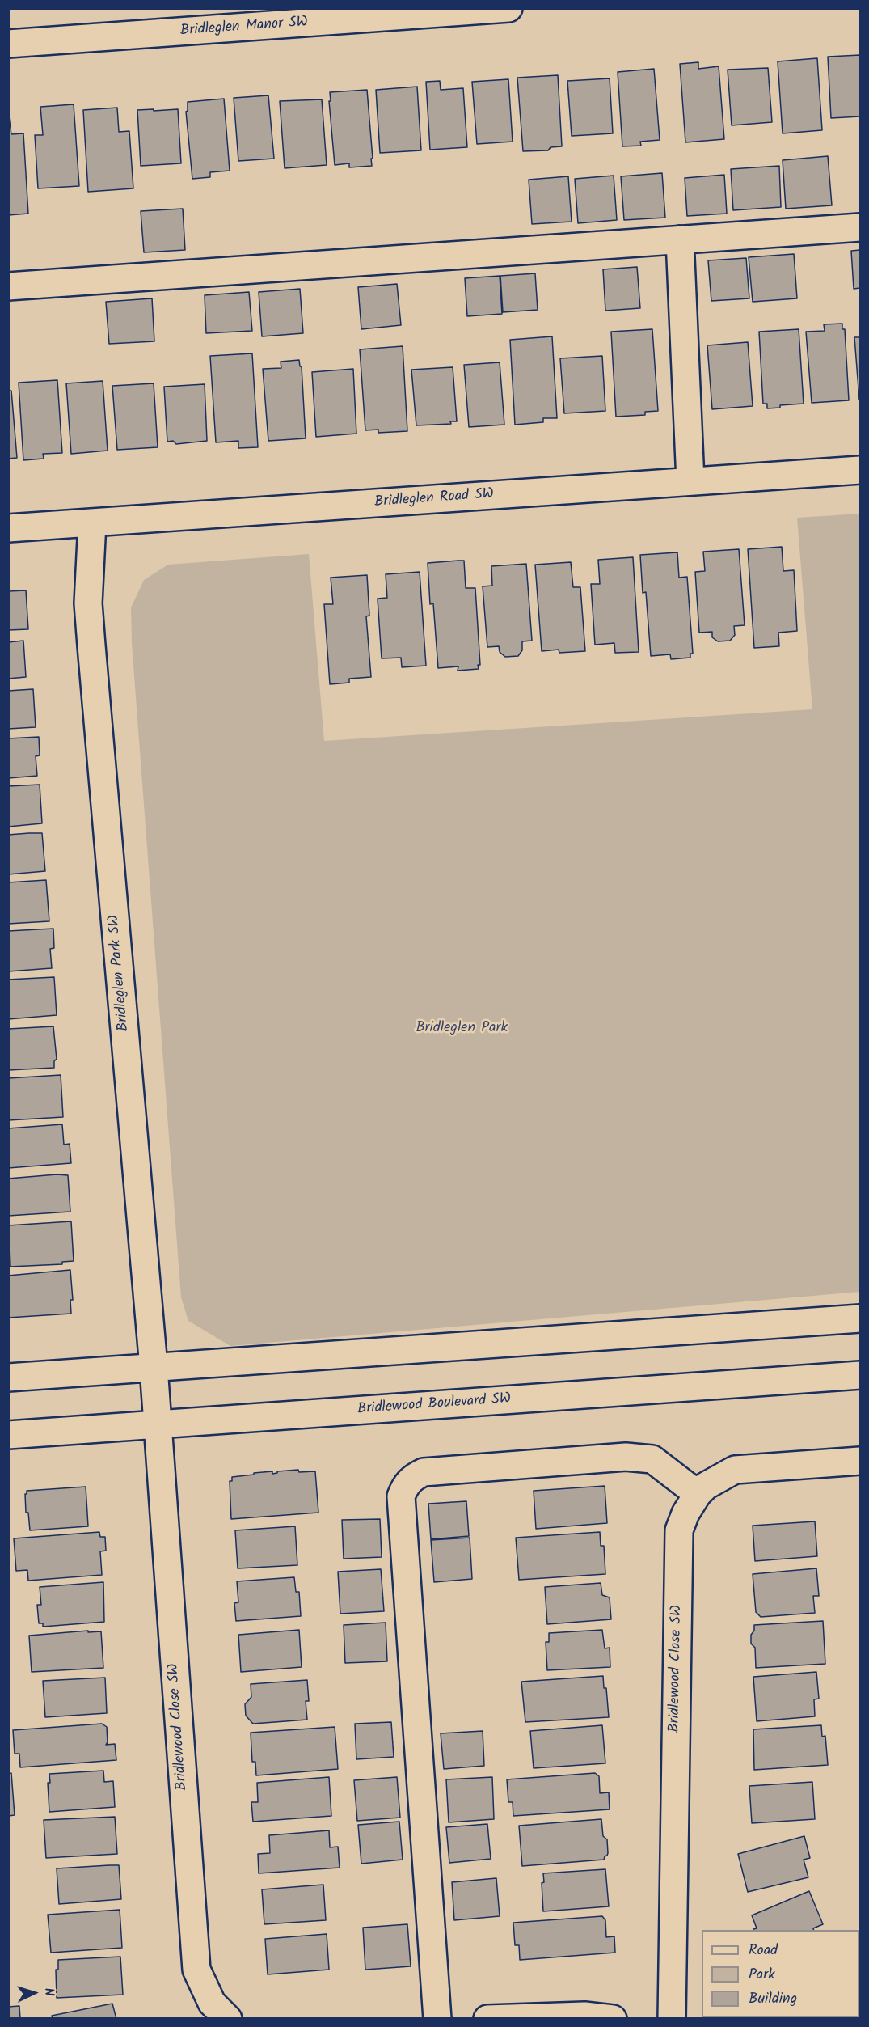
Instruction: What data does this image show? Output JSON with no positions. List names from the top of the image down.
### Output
{
  "streets": {
    "street": [
      "Bridleglen Manor SW",
      "Bridleglen Road SW",
      "Bridleglen Park SW",
      "Bridlewood Boulevard SW",
      "Bridlewood Close SW"
    ]
  },
  "crossings": [
    ["Bridleglen Road SW", "Bridleglen Park SW"],
    ["Bridleglen Park SW", "Bridlewood Boulevard SW"],
    ["Bridleglen Park SW", "Bridlewood Close SW"],
    ["Bridlewood Boulevard SW", "Bridlewood Close SW"]
  ],
  "parks": ["Bridleglen Park"],
  "legend": ["Road", "Park", "Building"],
  "north": "right"
}
